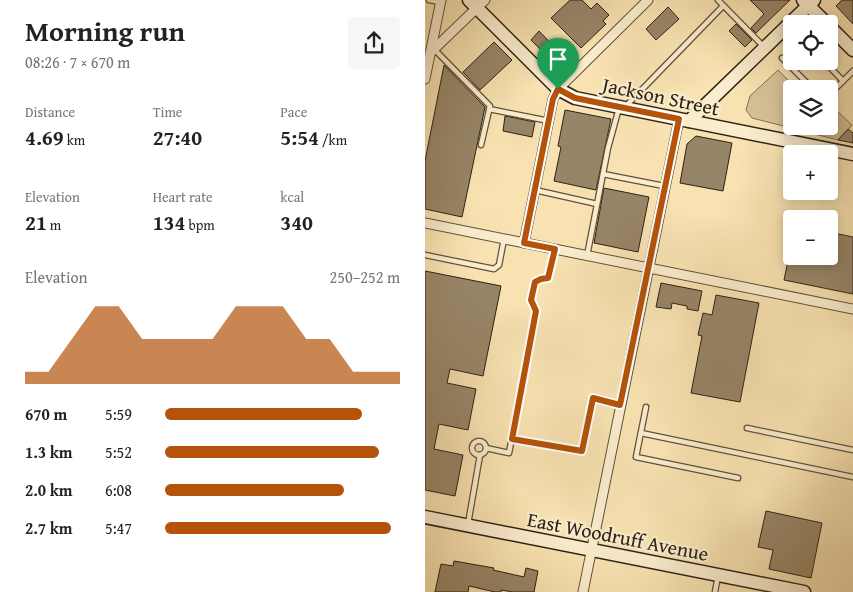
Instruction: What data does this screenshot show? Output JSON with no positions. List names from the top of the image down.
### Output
{
  "streets": {
    "street": ["Jackson Street", "East Woodruff Avenue"]
  },
  "page": {
    "heading": ["Morning run", "08:26 · 7 × 670 m"],
    "map_buttons": ["+", "−"],
    "stats": [
      ["Distance", "4.69 km"],
      ["Time", "27:40"],
      ["Pace", "5:54 /km"],
      ["Elevation", "21 m"],
      ["Heart rate", "134 bpm"],
      ["kcal", "340"]
    ],
    "chart": ["Elevation", "250–252 m"],
    "list": [
      {
        "name": "670 m",
        "note": "5:59"
      },
      {
        "name": "1.3 km",
        "note": "5:52"
      },
      {
        "name": "2.0 km",
        "note": "6:08"
      },
      {
        "name": "2.7 km",
        "note": "5:47"
      }
    ]
  }
}
